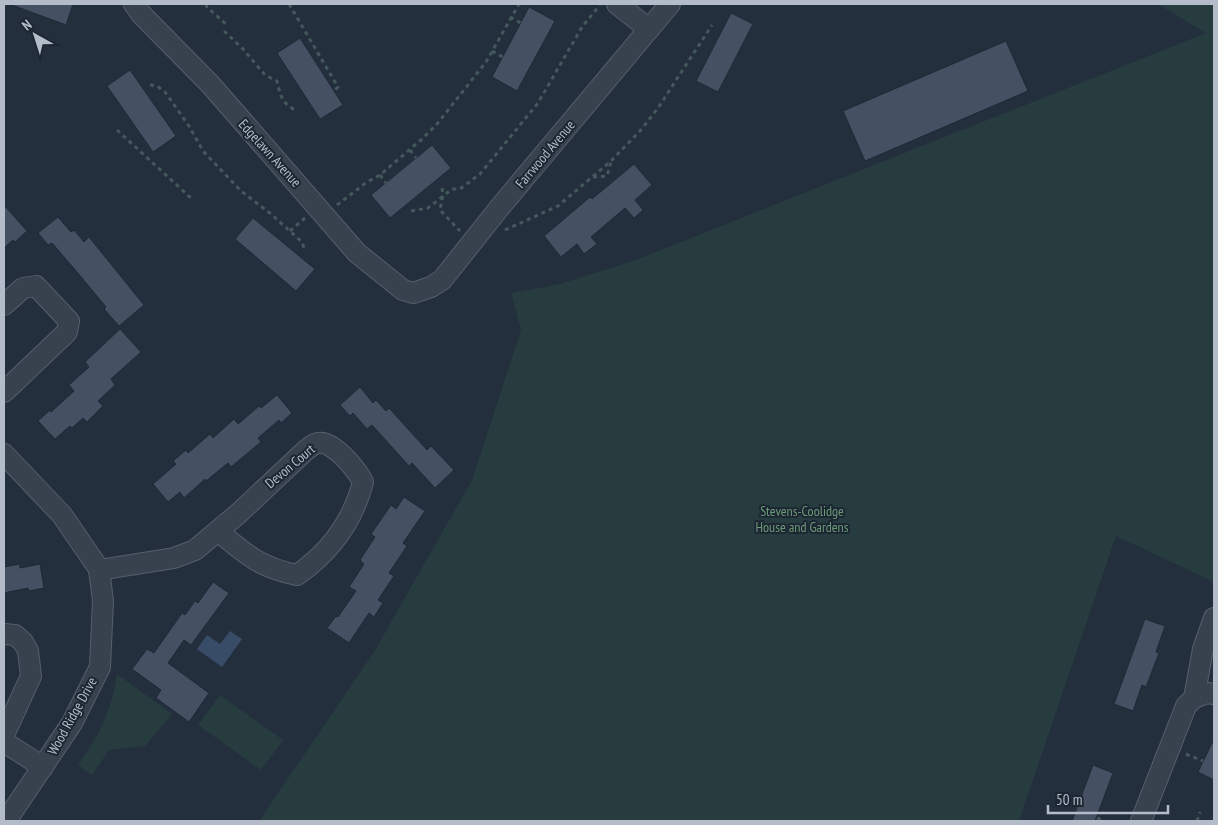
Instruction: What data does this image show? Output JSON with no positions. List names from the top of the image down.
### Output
{
  "streets": {
    "street": [
      "Edgelawn Avenue",
      "Farrwood Avenue",
      "Devon Court",
      "Wood Ridge Drive"
    ]
  },
  "crossings": [
    ["Edgelawn Avenue", "Farrwood Avenue"],
    ["Devon Court", "Wood Ridge Drive"]
  ],
  "parks": ["Stevens-Coolidge House and Gardens"],
  "scale_bar": "50 m",
  "north": "top left"
}
